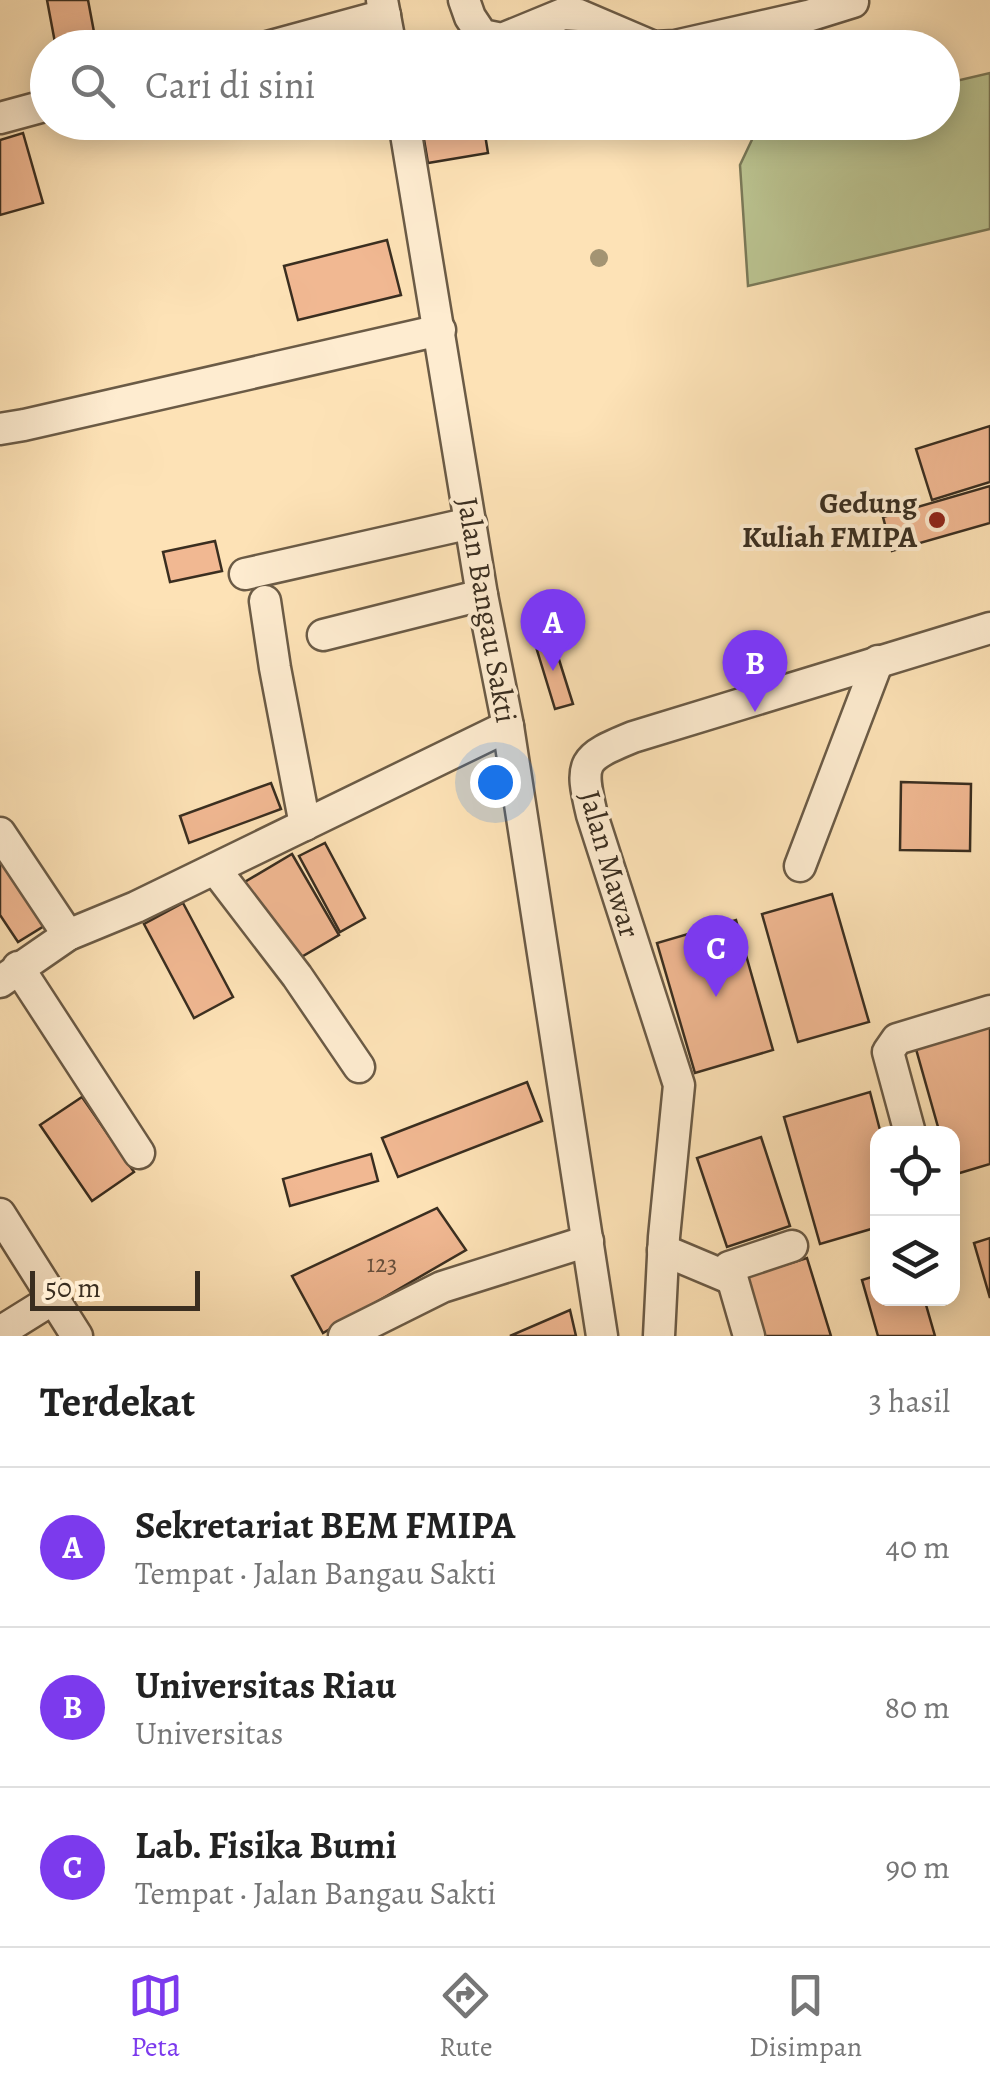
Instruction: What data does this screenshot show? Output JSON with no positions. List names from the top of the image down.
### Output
{
  "streets": {
    "street": ["Jalan Bangau Sakti", "Jalan Mawar"]
  },
  "places": ["Gedung Kuliah FMIPA"],
  "house_numbers": ["123"],
  "scale_bar": "50 m",
  "page": {
    "search": "Cari di sini",
    "pins": ["A", "B", "C"],
    "scale": "50 m",
    "heading": ["Terdekat", "3 hasil"],
    "list": [
      {
        "mark": "A",
        "name": "Sekretariat BEM FMIPA",
        "note": "Tempat · Jalan Bangau Sakti",
        "value": "40 m"
      },
      {
        "mark": "B",
        "name": "Universitas Riau",
        "note": "Universitas",
        "value": "80 m"
      },
      {
        "mark": "C",
        "name": "Lab. Fisika Bumi",
        "note": "Tempat · Jalan Bangau Sakti",
        "value": "90 m"
      }
    ],
    "nav": ["Peta", "Rute", "Disimpan"]
  }
}
